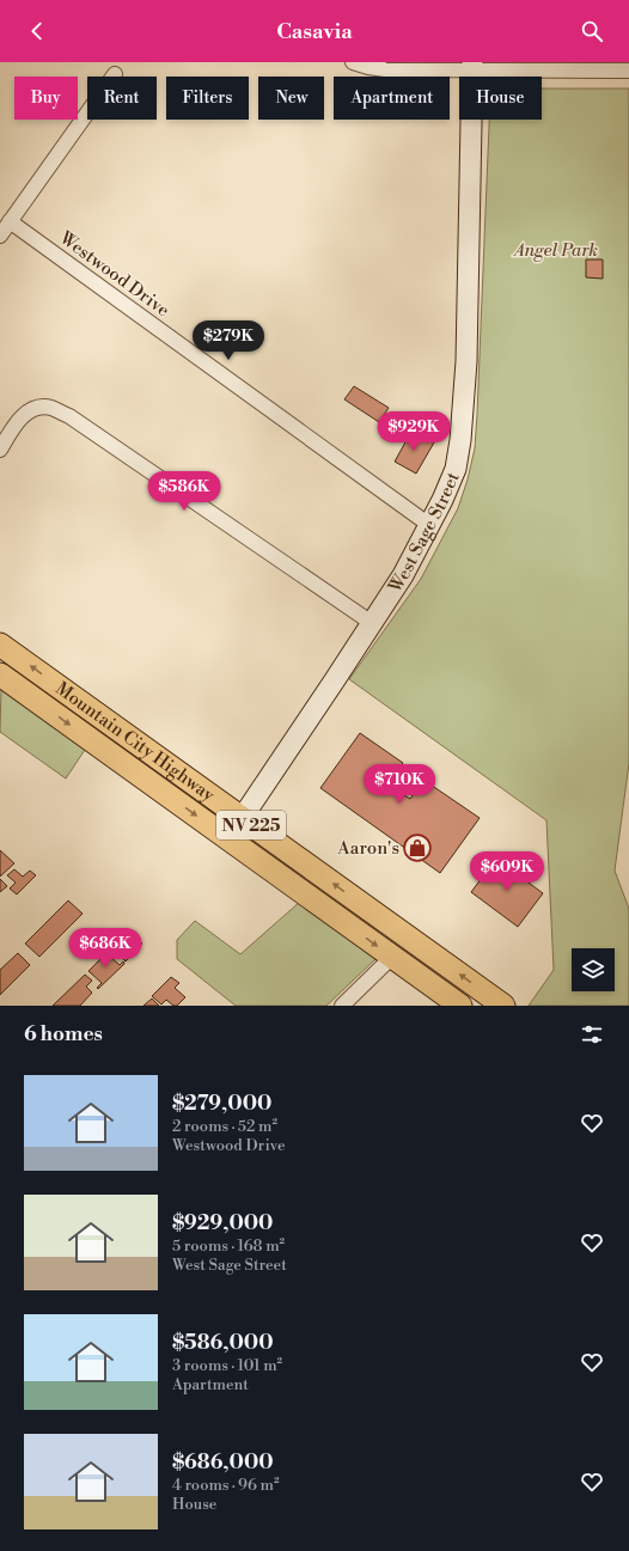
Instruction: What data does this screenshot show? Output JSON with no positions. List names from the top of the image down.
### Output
{
  "streets": {
    "main road": ["Mountain City Highway", "NV 225"],
    "street": ["Westwood Drive", "West Sage Street"]
  },
  "crossings": [
    ["Westwood Drive", "West Sage Street"],
    ["West Sage Street", "Mountain City Highway"]
  ],
  "parks": ["Angel Park"],
  "places": {
    "shop": ["Aaron's"]
  },
  "page": {
    "header": "Casavia",
    "chip": [
      "Buy",
      "Rent",
      "Filters",
      "New",
      "Apartment",
      "House"
    ],
    "price": [
      "$279K",
      "$929K",
      "$586K",
      "$710K",
      "$609K",
      "$686K"
    ],
    "heading": "6 homes",
    "list": [
      {
        "name": "$279,000",
        "note": "2 rooms · 52 m² · Westwood Drive"
      },
      {
        "name": "$929,000",
        "note": "5 rooms · 168 m² · West Sage Street"
      },
      {
        "name": "$586,000",
        "note": "3 rooms · 101 m² · Apartment"
      },
      {
        "name": "$686,000",
        "note": "4 rooms · 96 m² · House"
      }
    ]
  }
}
